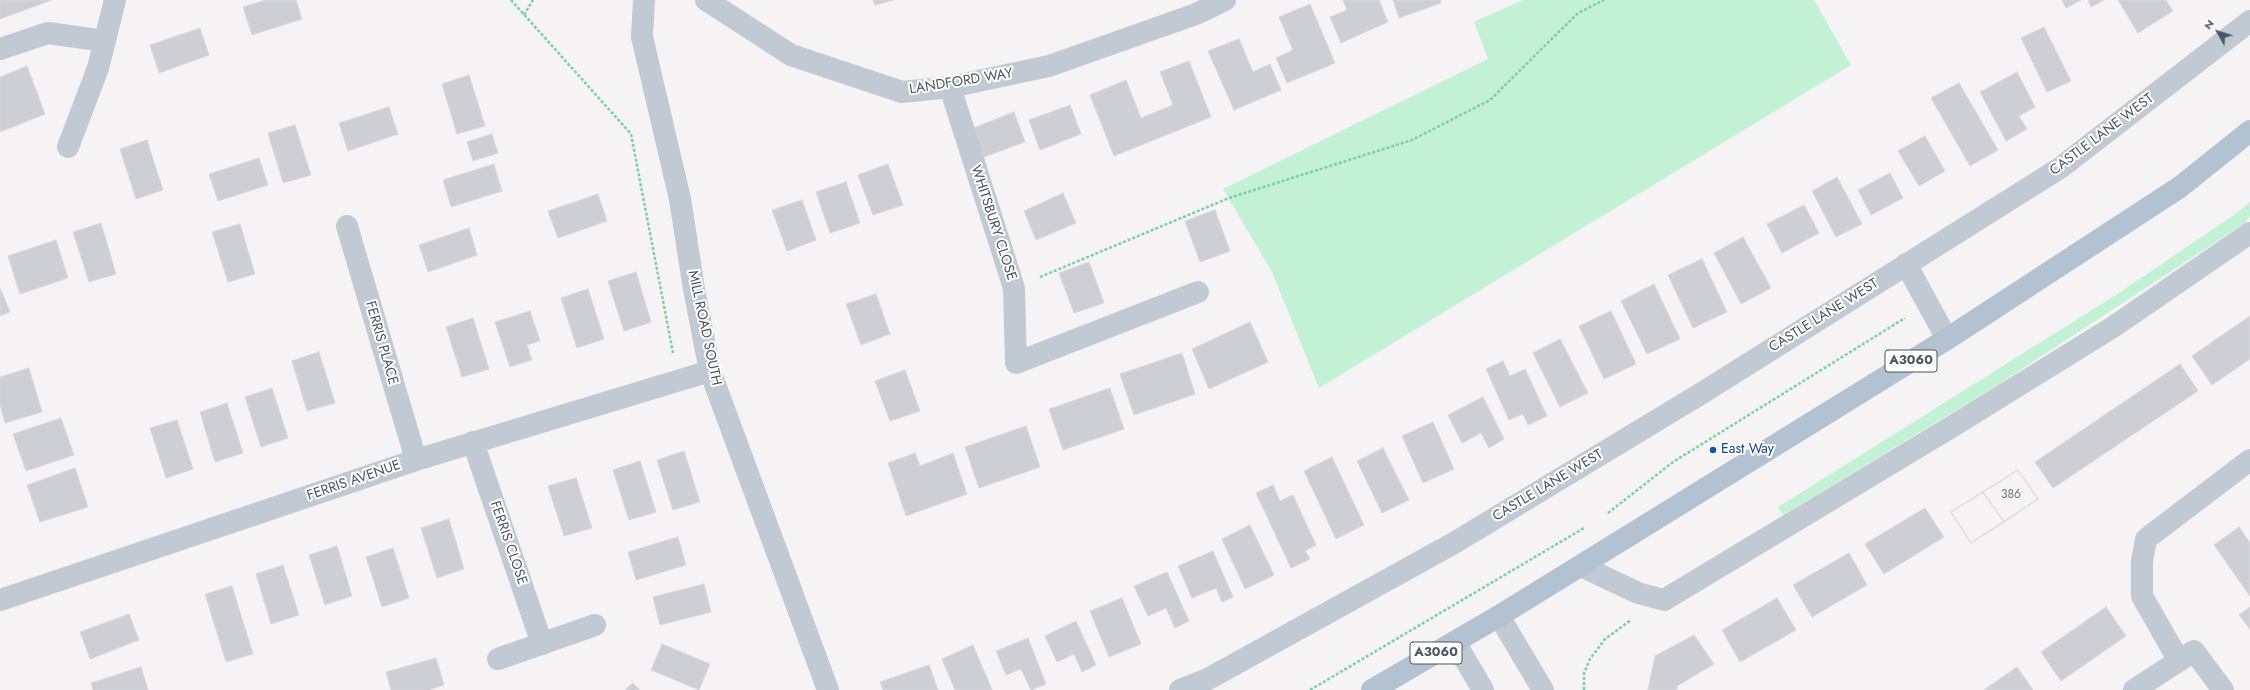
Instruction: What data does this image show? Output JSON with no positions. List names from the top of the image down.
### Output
{
  "streets": {
    "main road": ["A3060"],
    "street": [
      "LANDFORD WAY",
      "CASTLE LANE WEST",
      "WHITSBURY CLOSE",
      "MILL ROAD SOUTH",
      "FERRIS PLACE",
      "FERRIS AVENUE",
      "FERRIS CLOSE"
    ]
  },
  "crossings": [
    ["LANDFORD WAY", "WHITSBURY CLOSE"],
    ["MILL ROAD SOUTH", "FERRIS AVENUE"],
    ["FERRIS PLACE", "FERRIS AVENUE"],
    ["FERRIS AVENUE", "FERRIS CLOSE"]
  ],
  "places": ["East Way"],
  "house_numbers": ["386"],
  "north": "top left"
}
